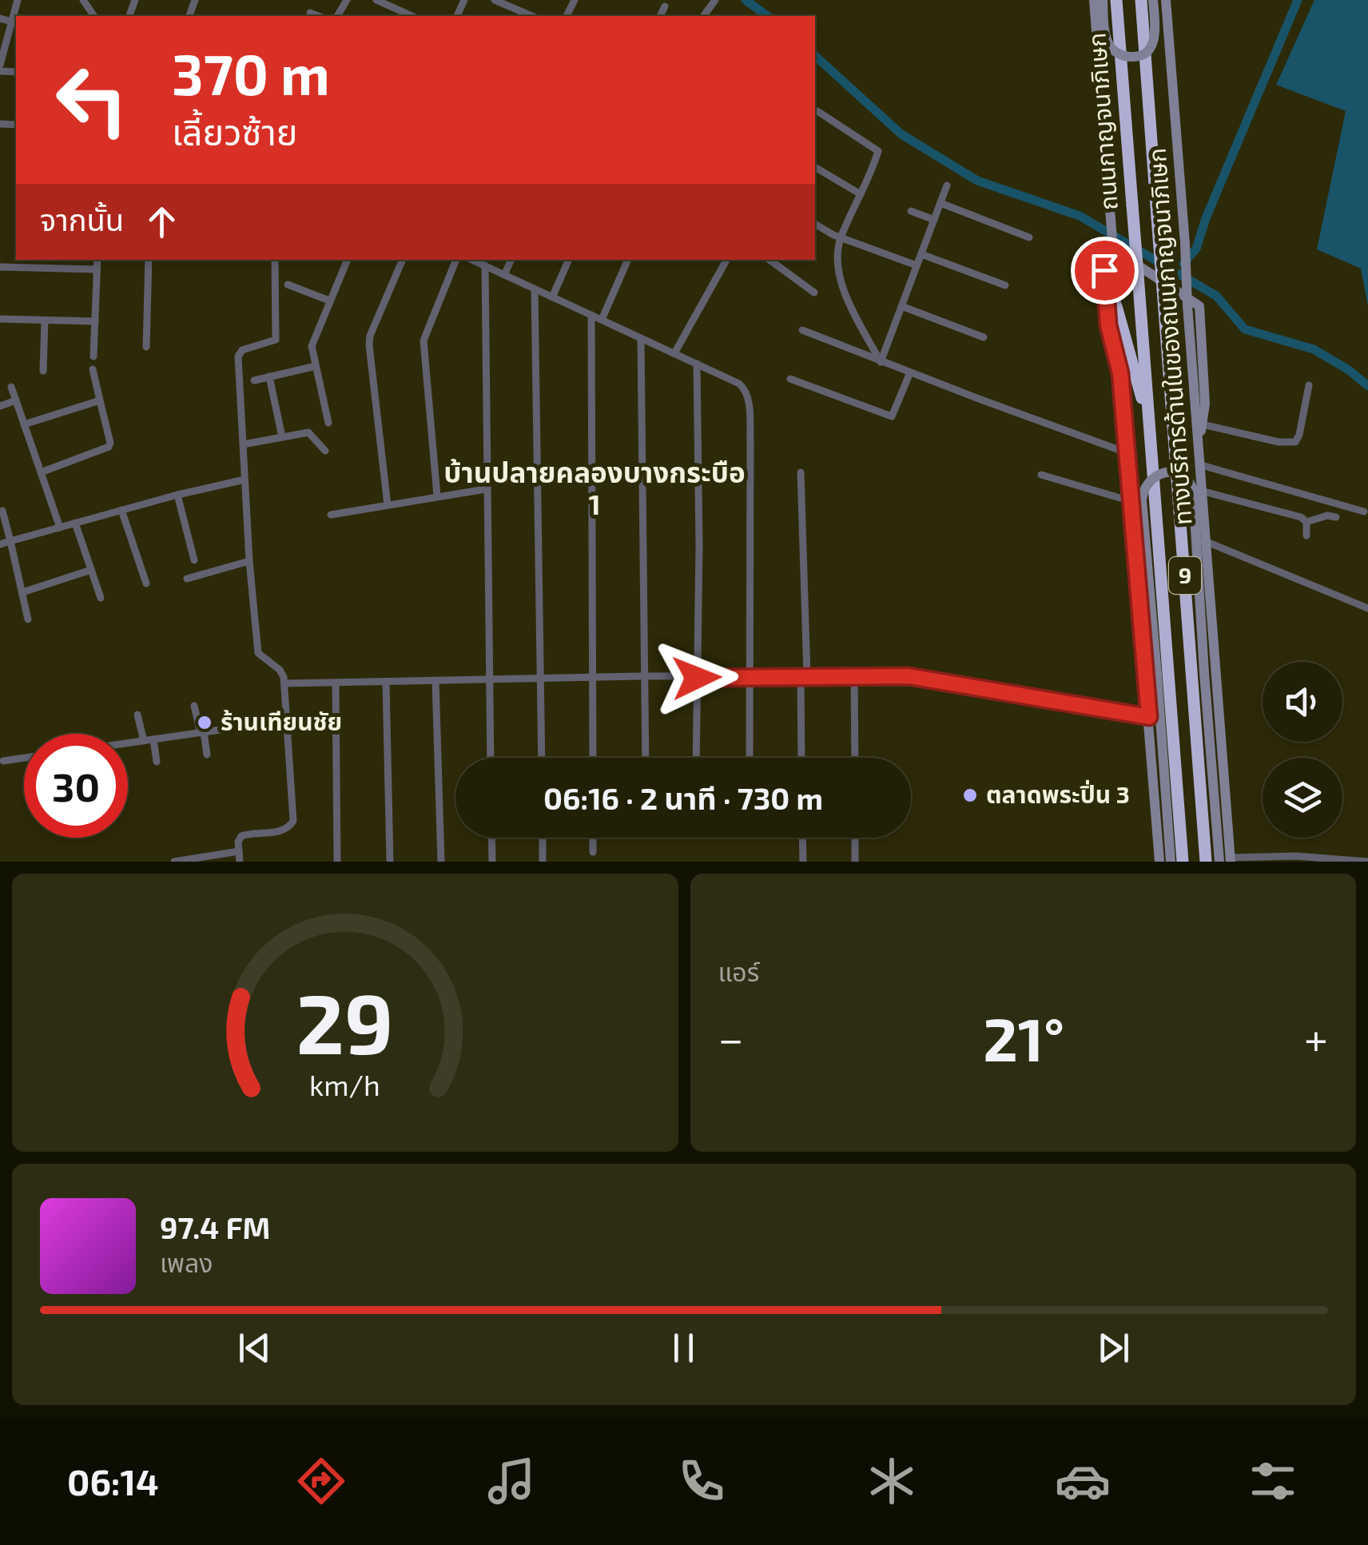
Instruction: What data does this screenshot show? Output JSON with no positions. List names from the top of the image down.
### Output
{
  "streets": {
    "highway": ["ถนนกาญจนาภิเษก", "9"],
    "main road": ["ทางบริการด้านในของถนนกาญจนาภิเษก"]
  },
  "districts": ["บ้านปลายคลองบางกระบือ 1"],
  "places": ["ร้านเทียนชัย", "ตลาดพระปิ่น 3"],
  "page": {
    "turn": ["370 m", "เลี้ยวซ้าย"],
    "then": "จากนั้น",
    "limit": "30",
    "trip": "06:16 · 2 นาที · 730 m",
    "tile": "แอร์",
    "heat": ["−", "21°", "+"],
    "song": ["97.4 FM", "เพลง"],
    "tabs": "06:14",
    "gauge": ["29", "km/h"]
  }
}
